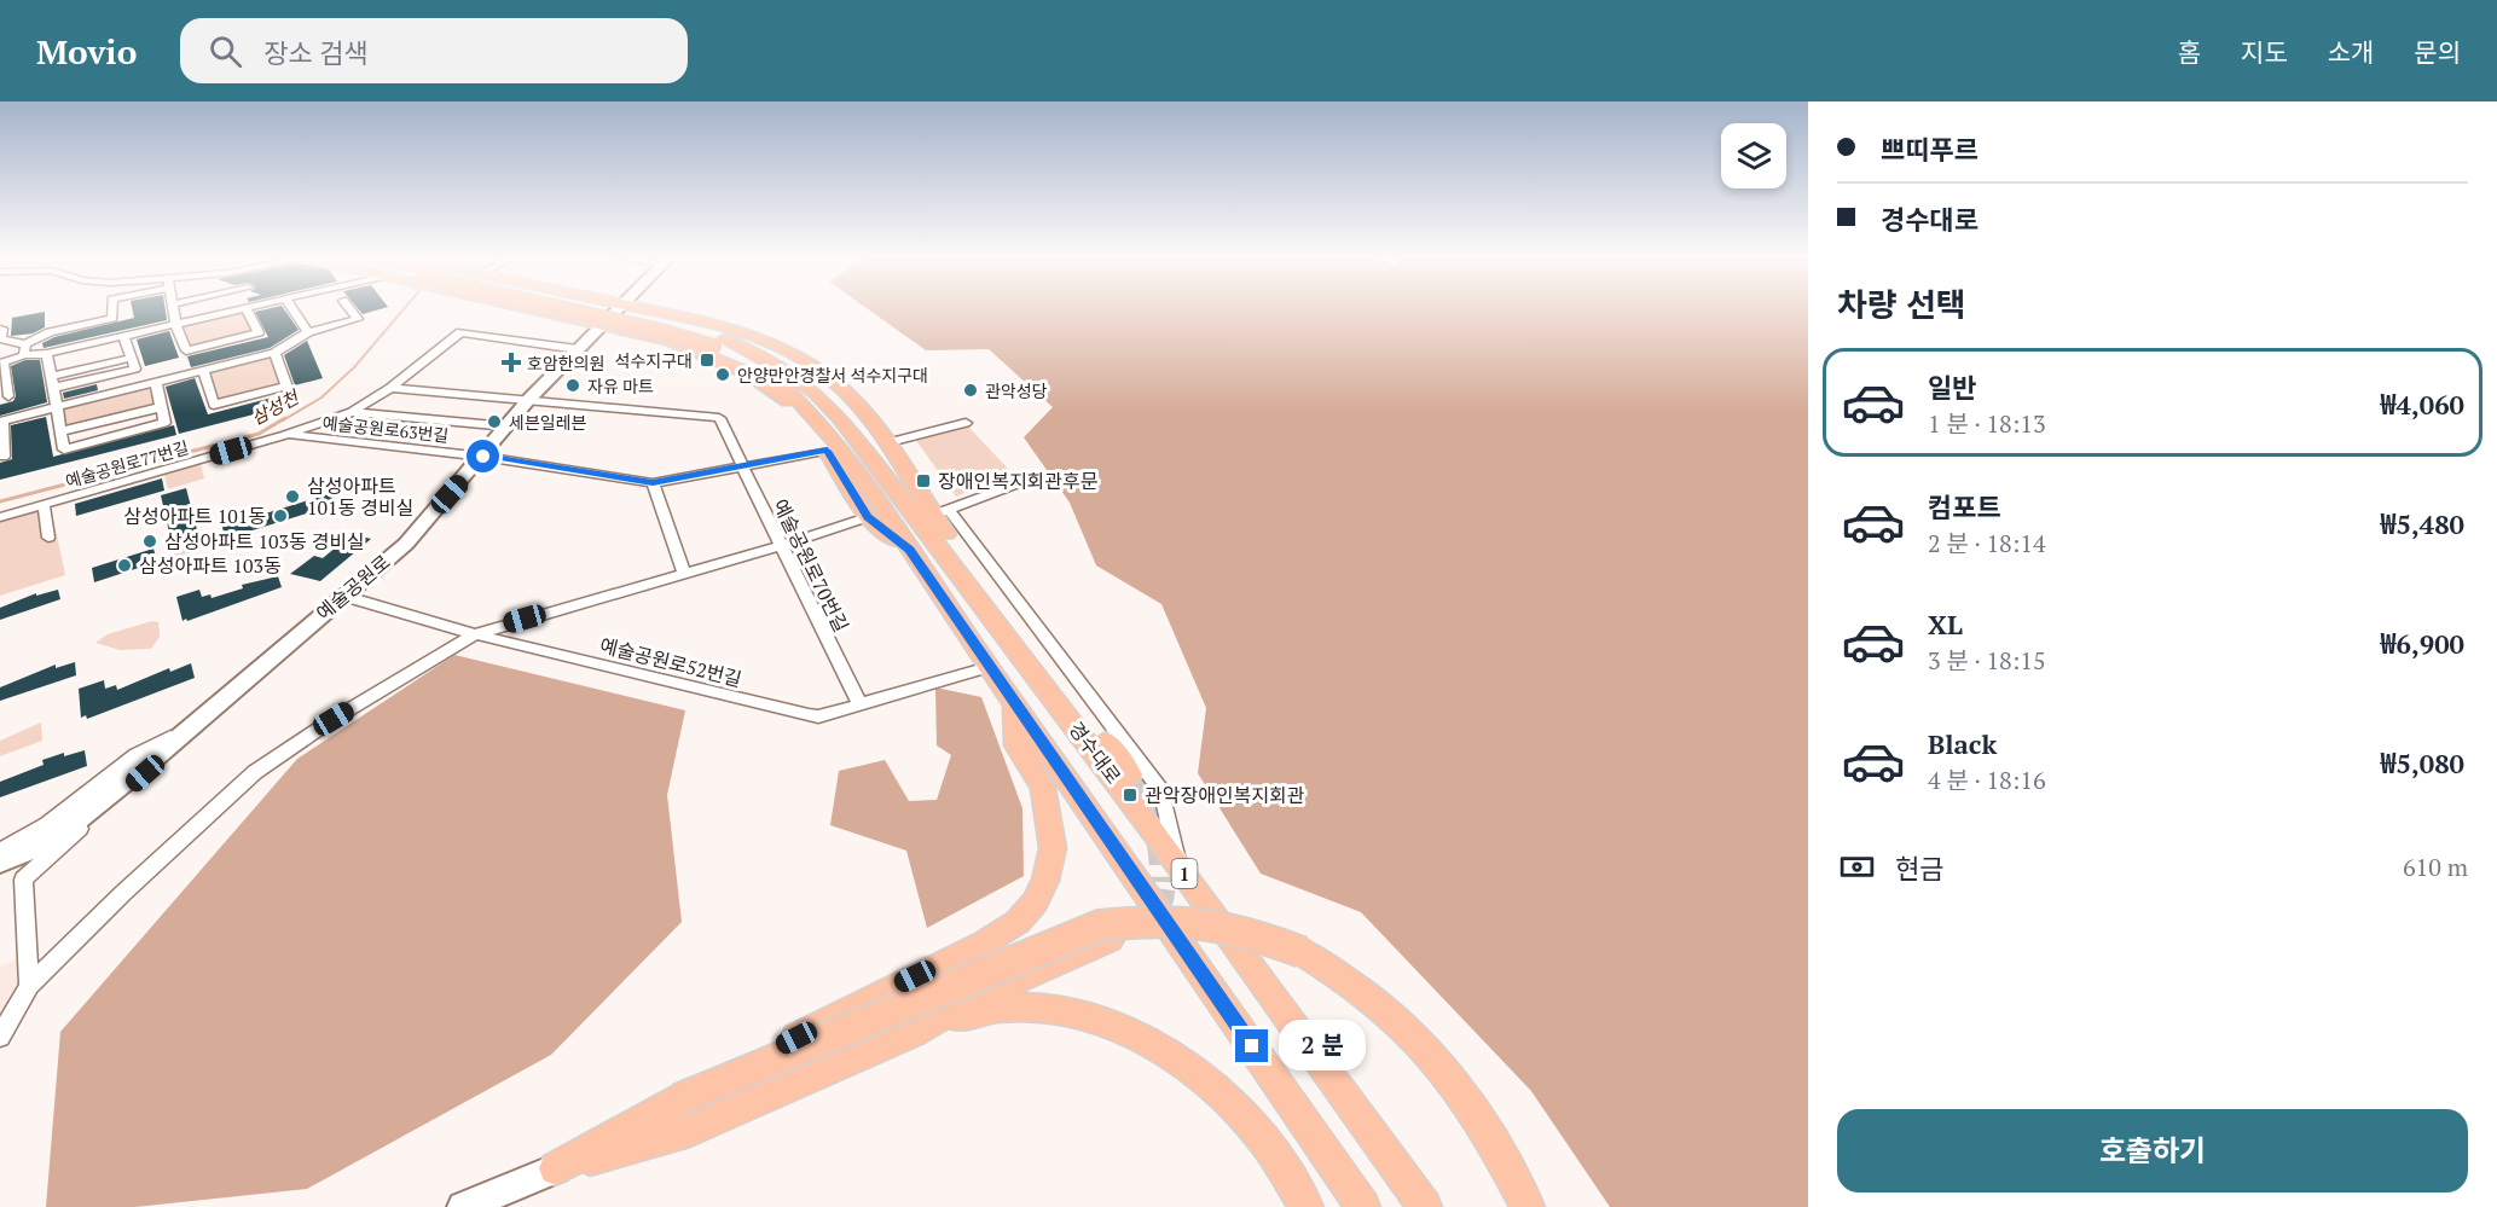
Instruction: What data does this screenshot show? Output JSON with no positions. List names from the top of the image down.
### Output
{
  "streets": {
    "main road": ["경수대로", "1"],
    "street": [
      "예술공원로63번길",
      "예술공원로77번길",
      "예술공원로70번길",
      "예술공원로",
      "예술공원로52번길"
    ]
  },
  "crossings": [
    ["예술공원로63번길", "예술공원로77번길"],
    ["예술공원로63번길", "예술공원로70번길"],
    ["예술공원로63번길", "예술공원로"],
    ["예술공원로77번길", "예술공원로"],
    ["예술공원로70번길", "예술공원로"],
    ["예술공원로70번길", "예술공원로52번길"],
    ["예술공원로", "예술공원로52번길"],
    ["예술공원로52번길", "경수대로"],
    ["경수대로", "1"]
  ],
  "water": ["삼성천"],
  "places": {
    "transit": ["석수지구대", "장애인복지회관후문", "관악장애인복지회관"],
    "health": ["호암한의원"],
    "other": [
      "안양만안경찰서 석수지구대",
      "자유 마트",
      "관악성당",
      "세븐일레븐",
      "삼성아파트 101동 경비실",
      "삼성아파트 101동",
      "삼성아파트 103동 경비실",
      "삼성아파트 103동"
    ]
  },
  "page": {
    "header": "Movio",
    "search": "장소 검색",
    "nav": [
      "홈",
      "지도",
      "소개",
      "문의"
    ],
    "banner": ["쁘띠푸르", "경수대로"],
    "heading": "차량 선택",
    "list": [
      {
        "name": "일반",
        "note": "1 분 · 18:13",
        "value": "₩4,060"
      },
      {
        "name": "컴포트",
        "note": "2 분 · 18:14",
        "value": "₩5,480"
      },
      {
        "name": "XL",
        "note": "3 분 · 18:15",
        "value": "₩6,900"
      },
      {
        "name": "Black",
        "note": "4 분 · 18:16",
        "value": "₩5,080"
      }
    ],
    "pay": ["현금", "610 m"],
    "bubble": "2 분",
    "buttons": "호출하기"
  }
}
